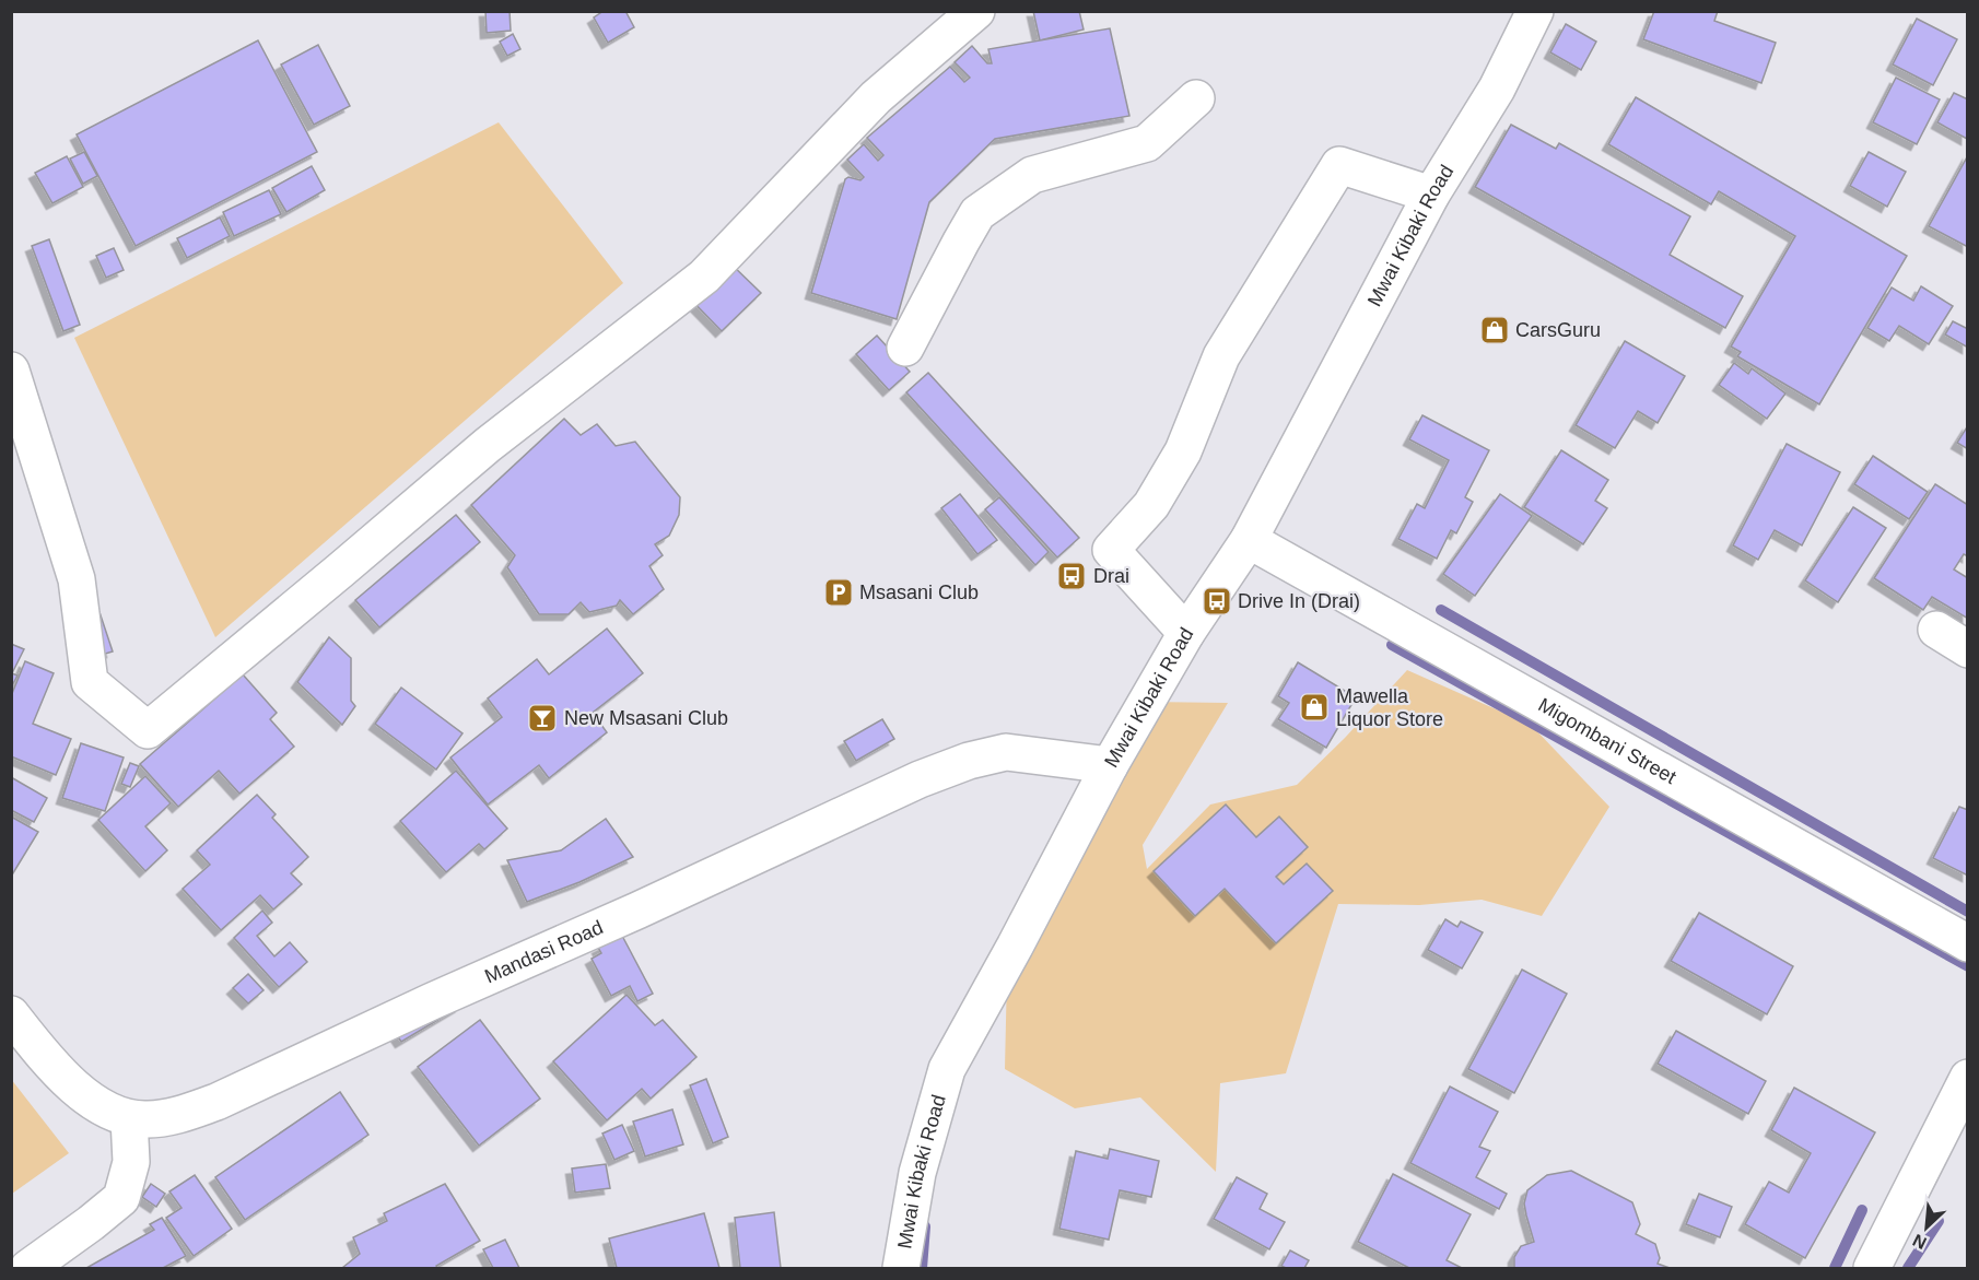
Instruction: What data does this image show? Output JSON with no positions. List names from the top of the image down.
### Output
{
  "streets": {
    "main road": ["Mwai Kibaki Road", "Migombani Street", "Mandasi Road"]
  },
  "crossings": [
    ["Mwai Kibaki Road", "Migombani Street"],
    ["Mwai Kibaki Road", "Mandasi Road"]
  ],
  "places": {
    "shop": ["CarsGuru", "Mawella Liquor Store"],
    "bus stop": ["Drai", "Drive In (Drai)"],
    "parking": ["Msasani Club"],
    "bar": ["New Msasani Club"]
  },
  "north": "bottom left"
}
